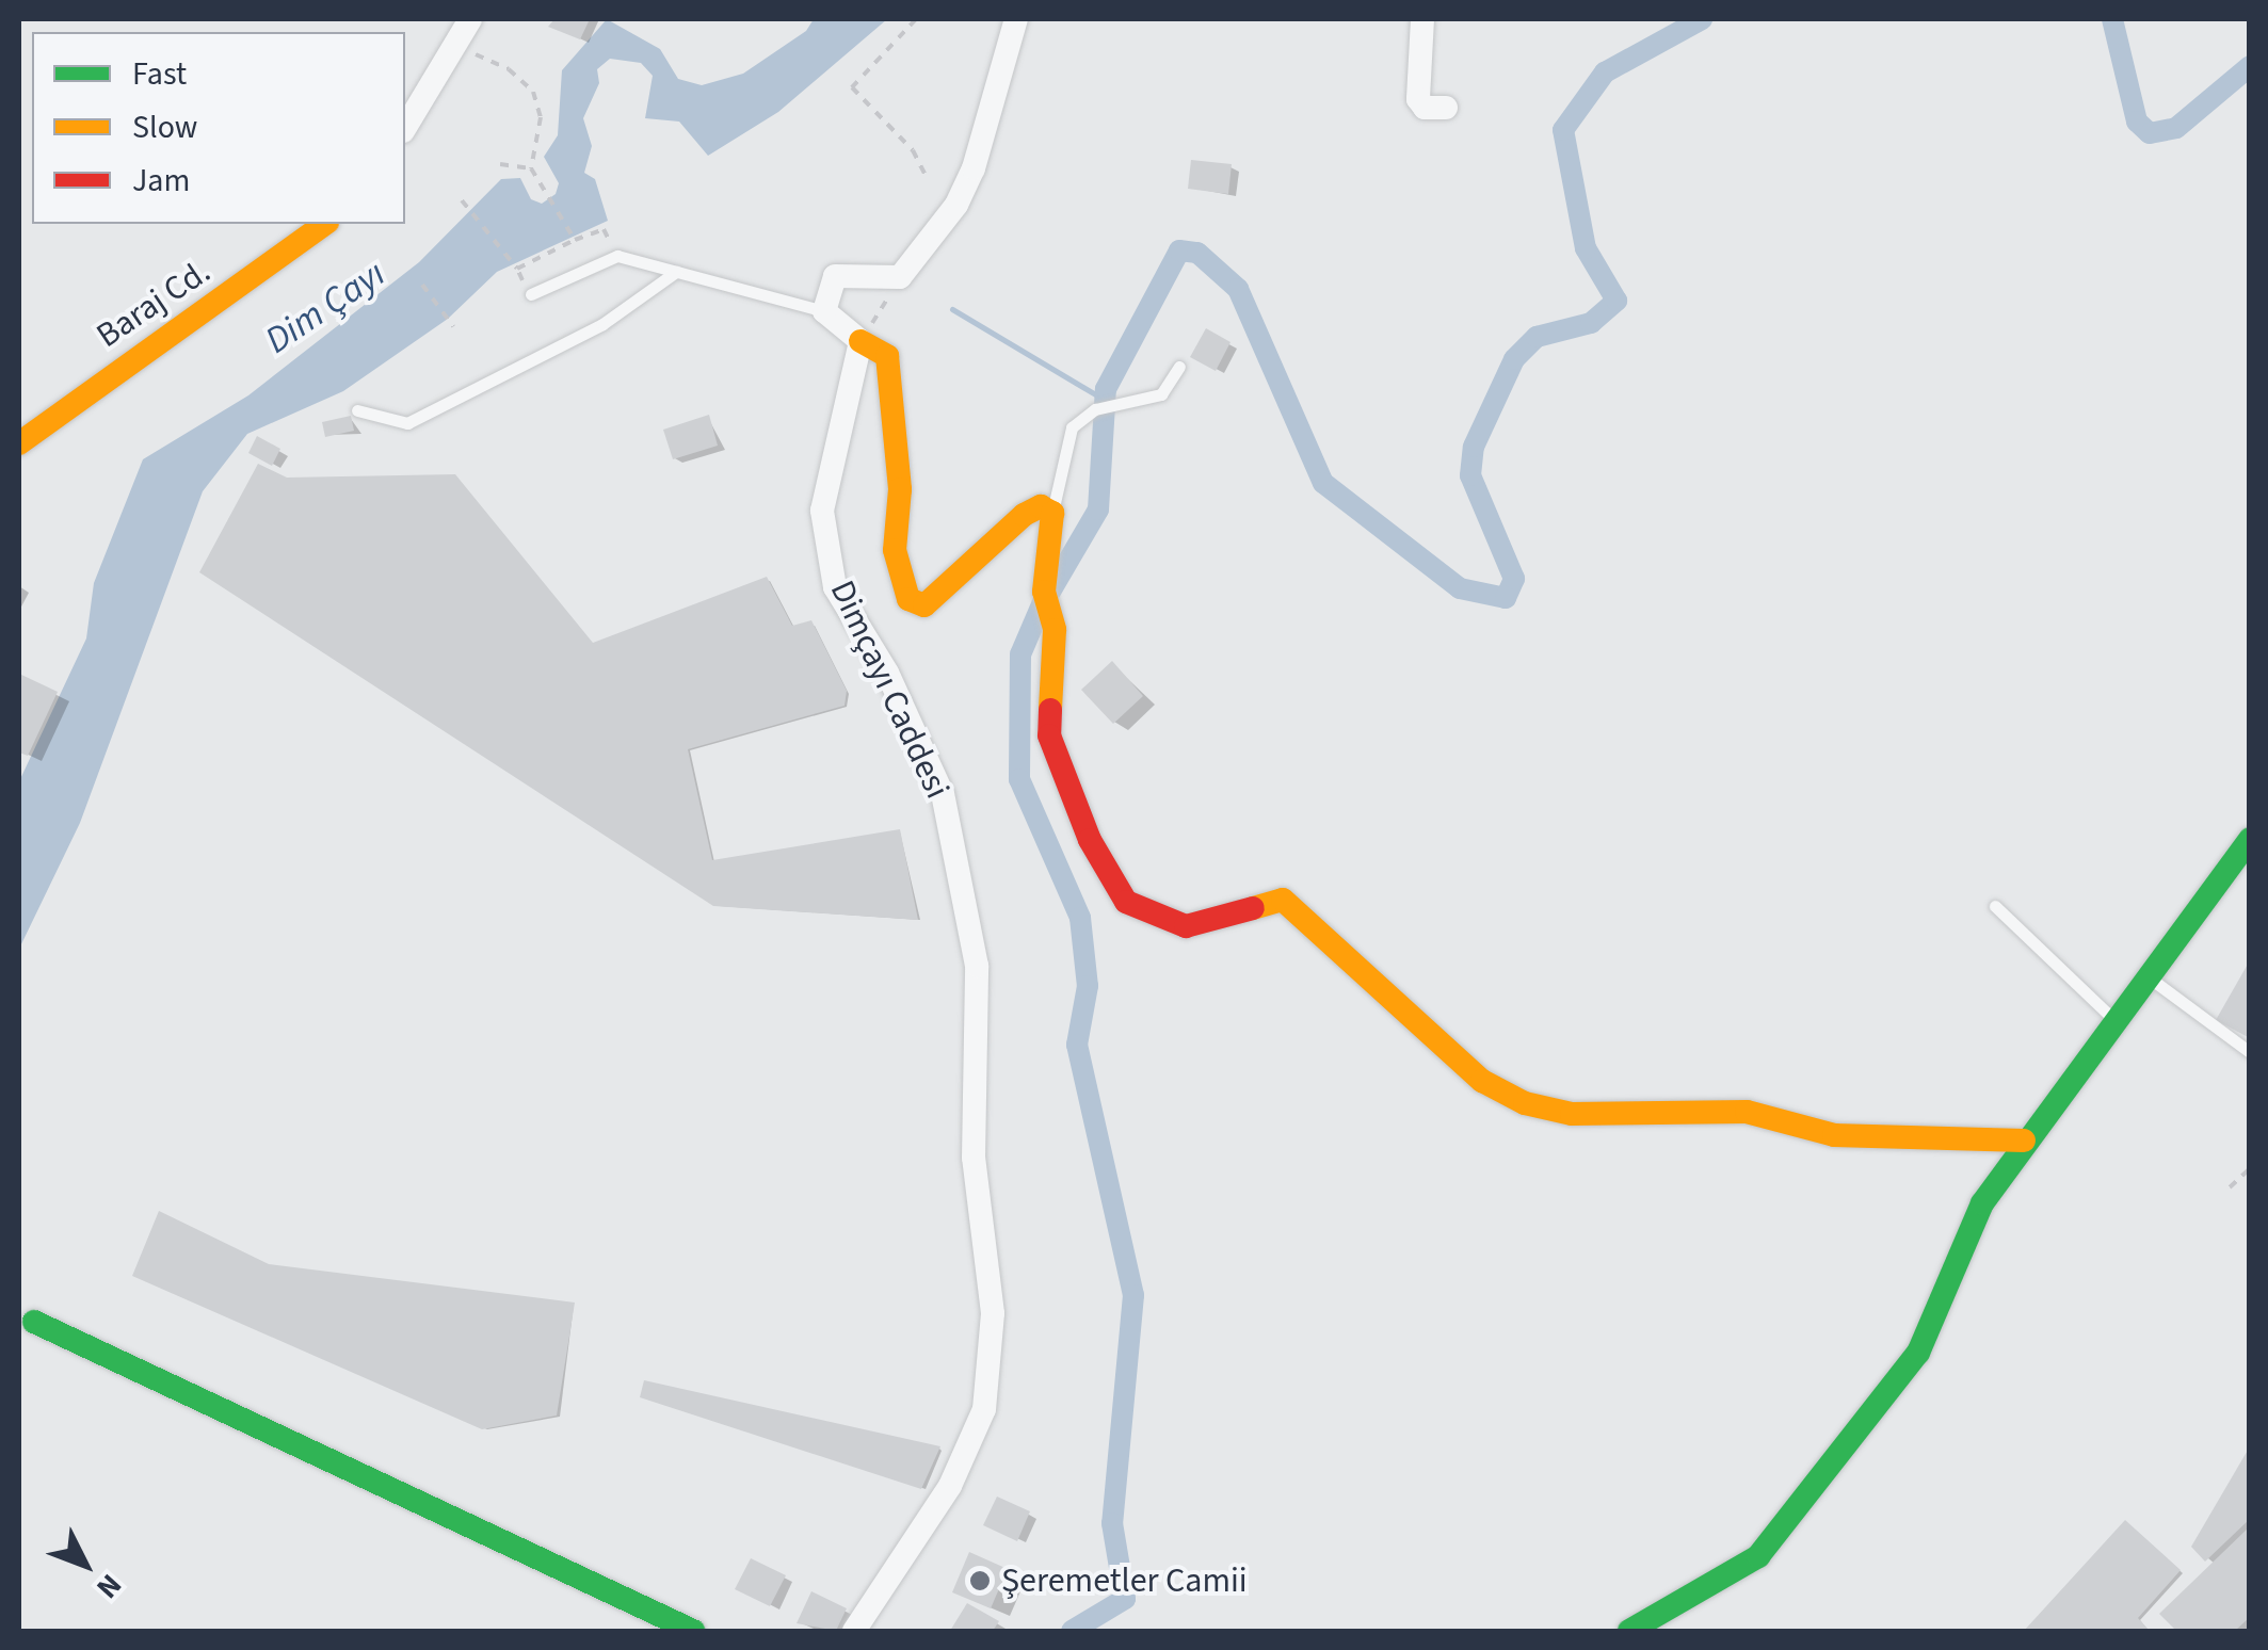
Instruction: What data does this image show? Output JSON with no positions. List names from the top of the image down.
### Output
{
  "streets": {
    "street": ["Baraj Cd.", "Dimçayı Caddesi"]
  },
  "water": ["Dim Çayı"],
  "places": ["Şeremetler Camii"],
  "legend": ["Fast", "Slow", "Jam"],
  "north": "bottom right"
}
